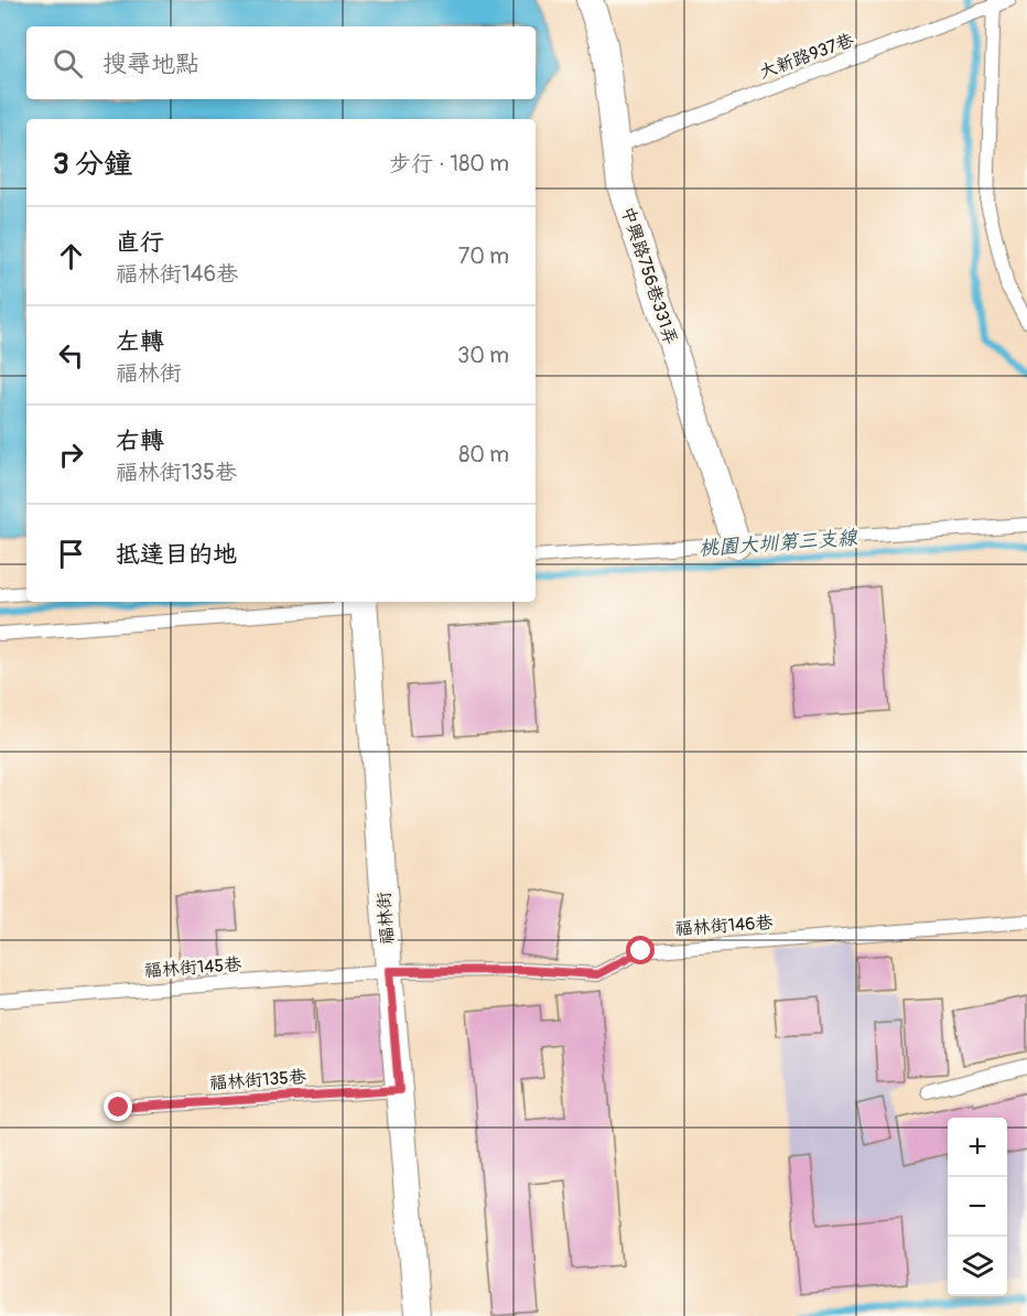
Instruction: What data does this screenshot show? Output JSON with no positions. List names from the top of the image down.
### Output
{
  "streets": {
    "street": ["中興路756巷331弄", "福林街"],
    "lane": [
      "大新路937巷",
      "福林街146巷",
      "福林街145巷",
      "福林街135巷"
    ]
  },
  "crossings": [
    ["大新路937巷", "中興路756巷331弄"],
    ["福林街", "福林街146巷"],
    ["福林街", "福林街145巷"],
    ["福林街", "福林街135巷"],
    ["福林街146巷", "福林街145巷"]
  ],
  "water": ["桃園大圳第三支線"],
  "page": {
    "search": "搜尋地點",
    "heading": ["3 分鐘", "步行 · 180 m"],
    "list": [
      ["直行", "福林街146巷", "70 m"],
      ["左轉", "福林街", "30 m"],
      ["右轉", "福林街135巷", "80 m"],
      "抵達目的地"
    ],
    "map_buttons": ["+", "−"]
  }
}
